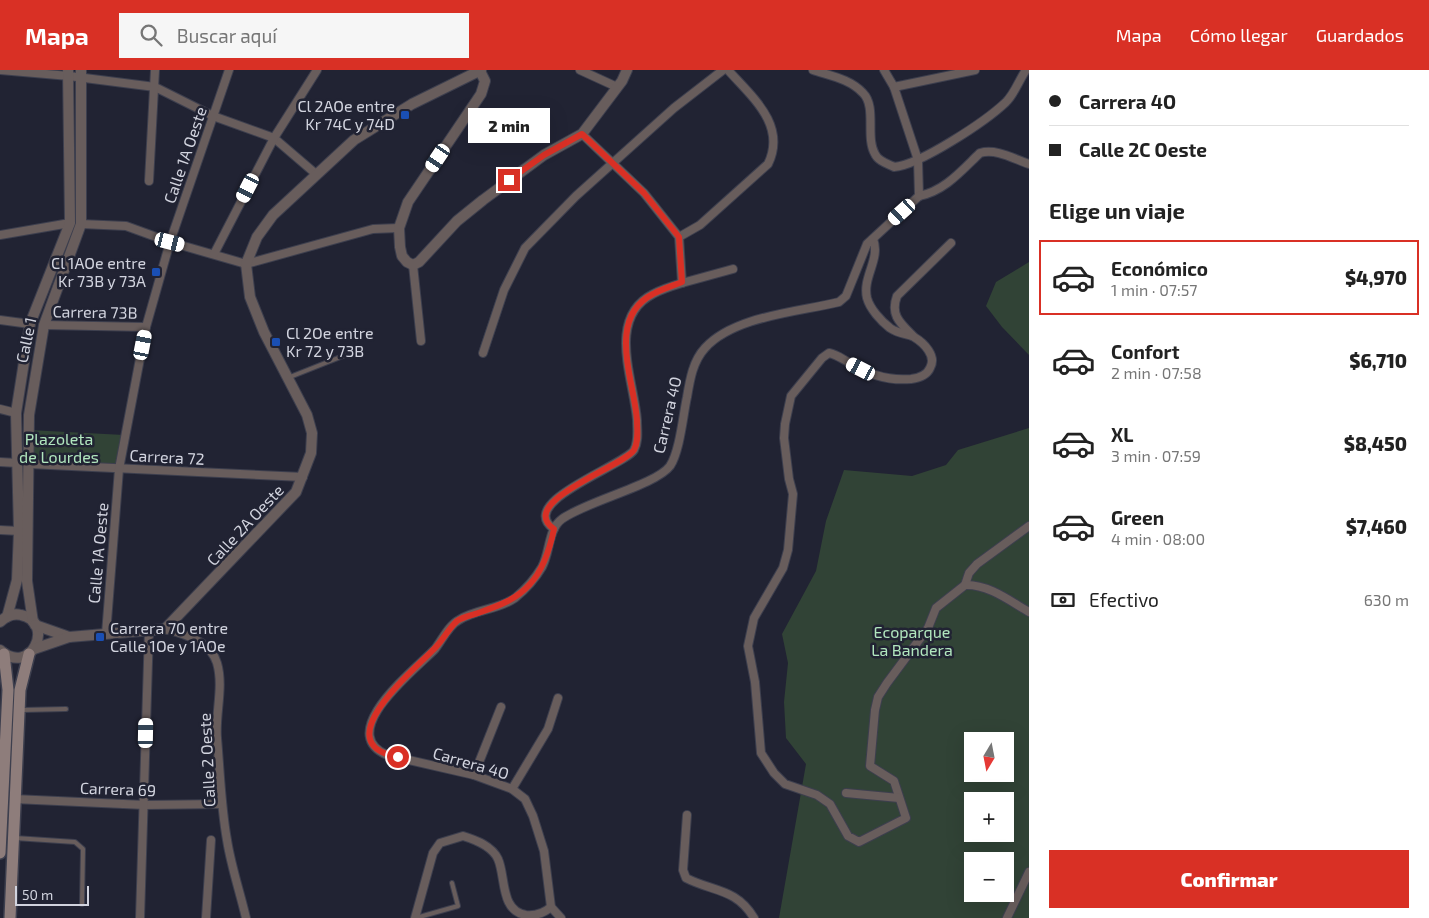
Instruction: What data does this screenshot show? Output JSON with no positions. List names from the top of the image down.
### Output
{
  "streets": {
    "street": [
      "Calle 1A Oeste",
      "Carrera 73B",
      "Calle 1",
      "Carrera 4O",
      "Carrera 72",
      "Calle 2A Oeste",
      "Calle 2 Oeste",
      "Carrera 69"
    ]
  },
  "crossings": [
    ["Calle 1A Oeste", "Carrera 73B"],
    ["Calle 1A Oeste", "Carrera 72"],
    ["Carrera 73B", "Calle 1"],
    ["Calle 1", "Carrera 72"],
    ["Carrera 72", "Calle 2A Oeste"],
    ["Calle 2A Oeste", "Calle 2 Oeste"],
    ["Calle 2 Oeste", "Carrera 69"]
  ],
  "parks": ["Plazoleta de Lourdes", "Ecoparque La Bandera"],
  "places": {
    "transit": [
      "Cl 2AOe entre Kr 74C y 74D",
      "Cl 1AOe entre Kr 73B y 73A",
      "Cl 2Oe entre Kr 72 y 73B",
      "Carrera 70 entre Calle 1Oe y 1AOe"
    ]
  },
  "scale_bar": "50 m",
  "north": "bottom",
  "page": {
    "header": "Mapa",
    "search": "Buscar aquí",
    "nav": ["Mapa", "Cómo llegar", "Guardados"],
    "banner": ["Carrera 4O", "Calle 2C Oeste"],
    "bubble": "2 min",
    "heading": "Elige un viaje",
    "list": [
      {
        "name": "Económico",
        "note": "1 min · 07:57",
        "value": "$4,970"
      },
      {
        "name": "Confort",
        "note": "2 min · 07:58",
        "value": "$6,710"
      },
      {
        "name": "XL",
        "note": "3 min · 07:59",
        "value": "$8,450"
      },
      {
        "name": "Green",
        "note": "4 min · 08:00",
        "value": "$7,460"
      }
    ],
    "pay": ["Efectivo", "630 m"],
    "map_buttons": ["+", "−"],
    "buttons": "Confirmar",
    "scale": "50 m"
  }
}
